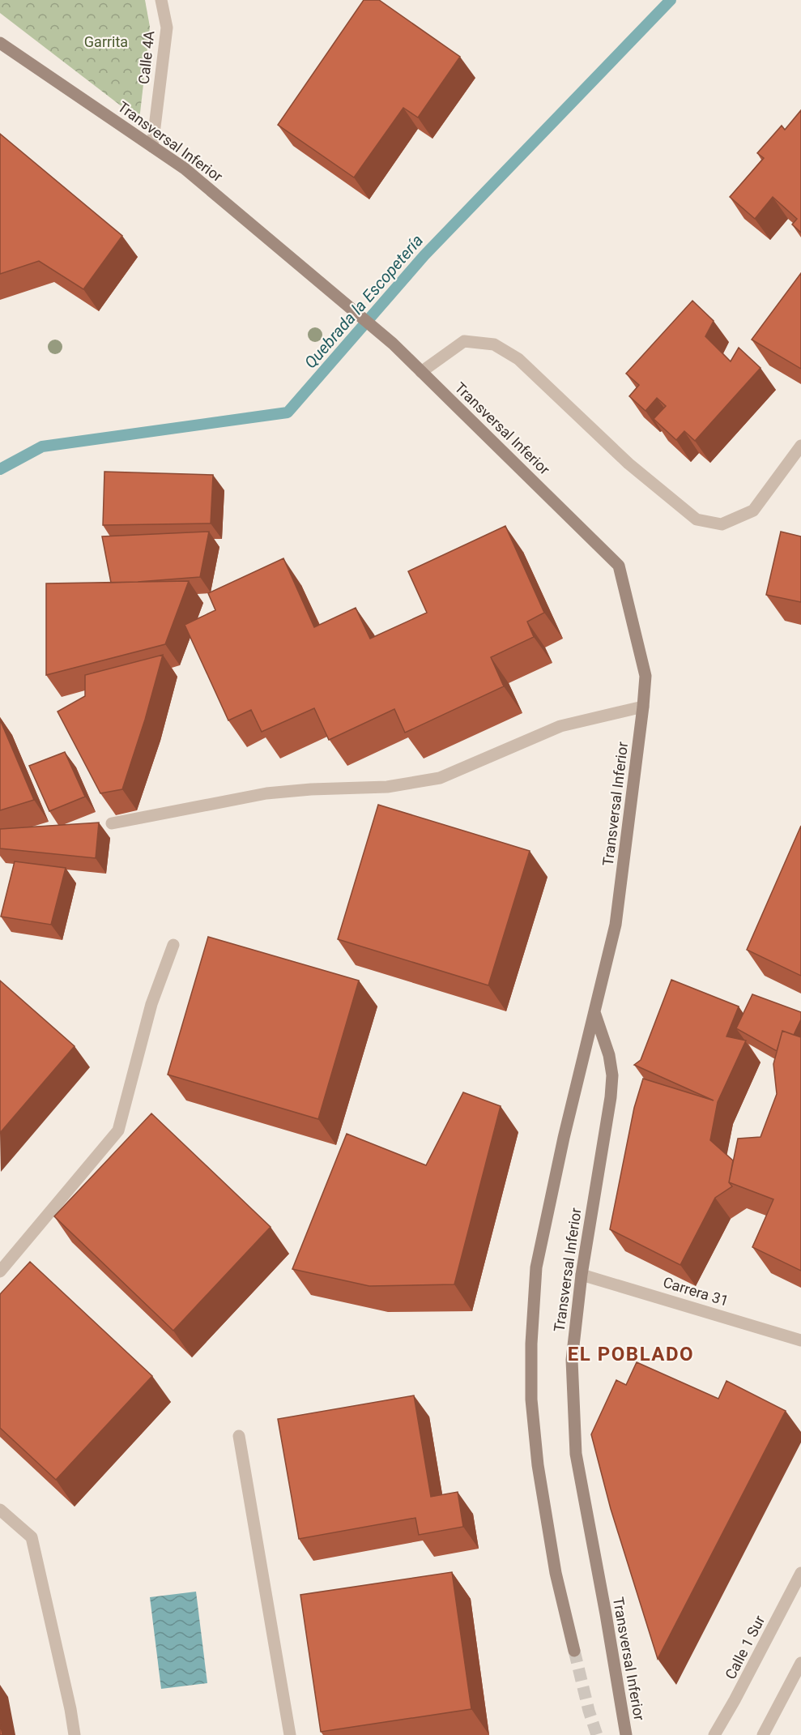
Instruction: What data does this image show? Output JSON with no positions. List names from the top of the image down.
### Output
{
  "streets": {
    "main road": ["Transversal Inferior"],
    "street": ["Calle 4A", "Carrera 31", "Calle 1 Sur"]
  },
  "crossings": [
    ["Calle 4A", "Transversal Inferior"],
    ["Transversal Inferior", "Carrera 31"]
  ],
  "districts": ["EL POBLADO"],
  "water": ["Quebrada la Escopetería"],
  "parks": ["Garrita"]
}
